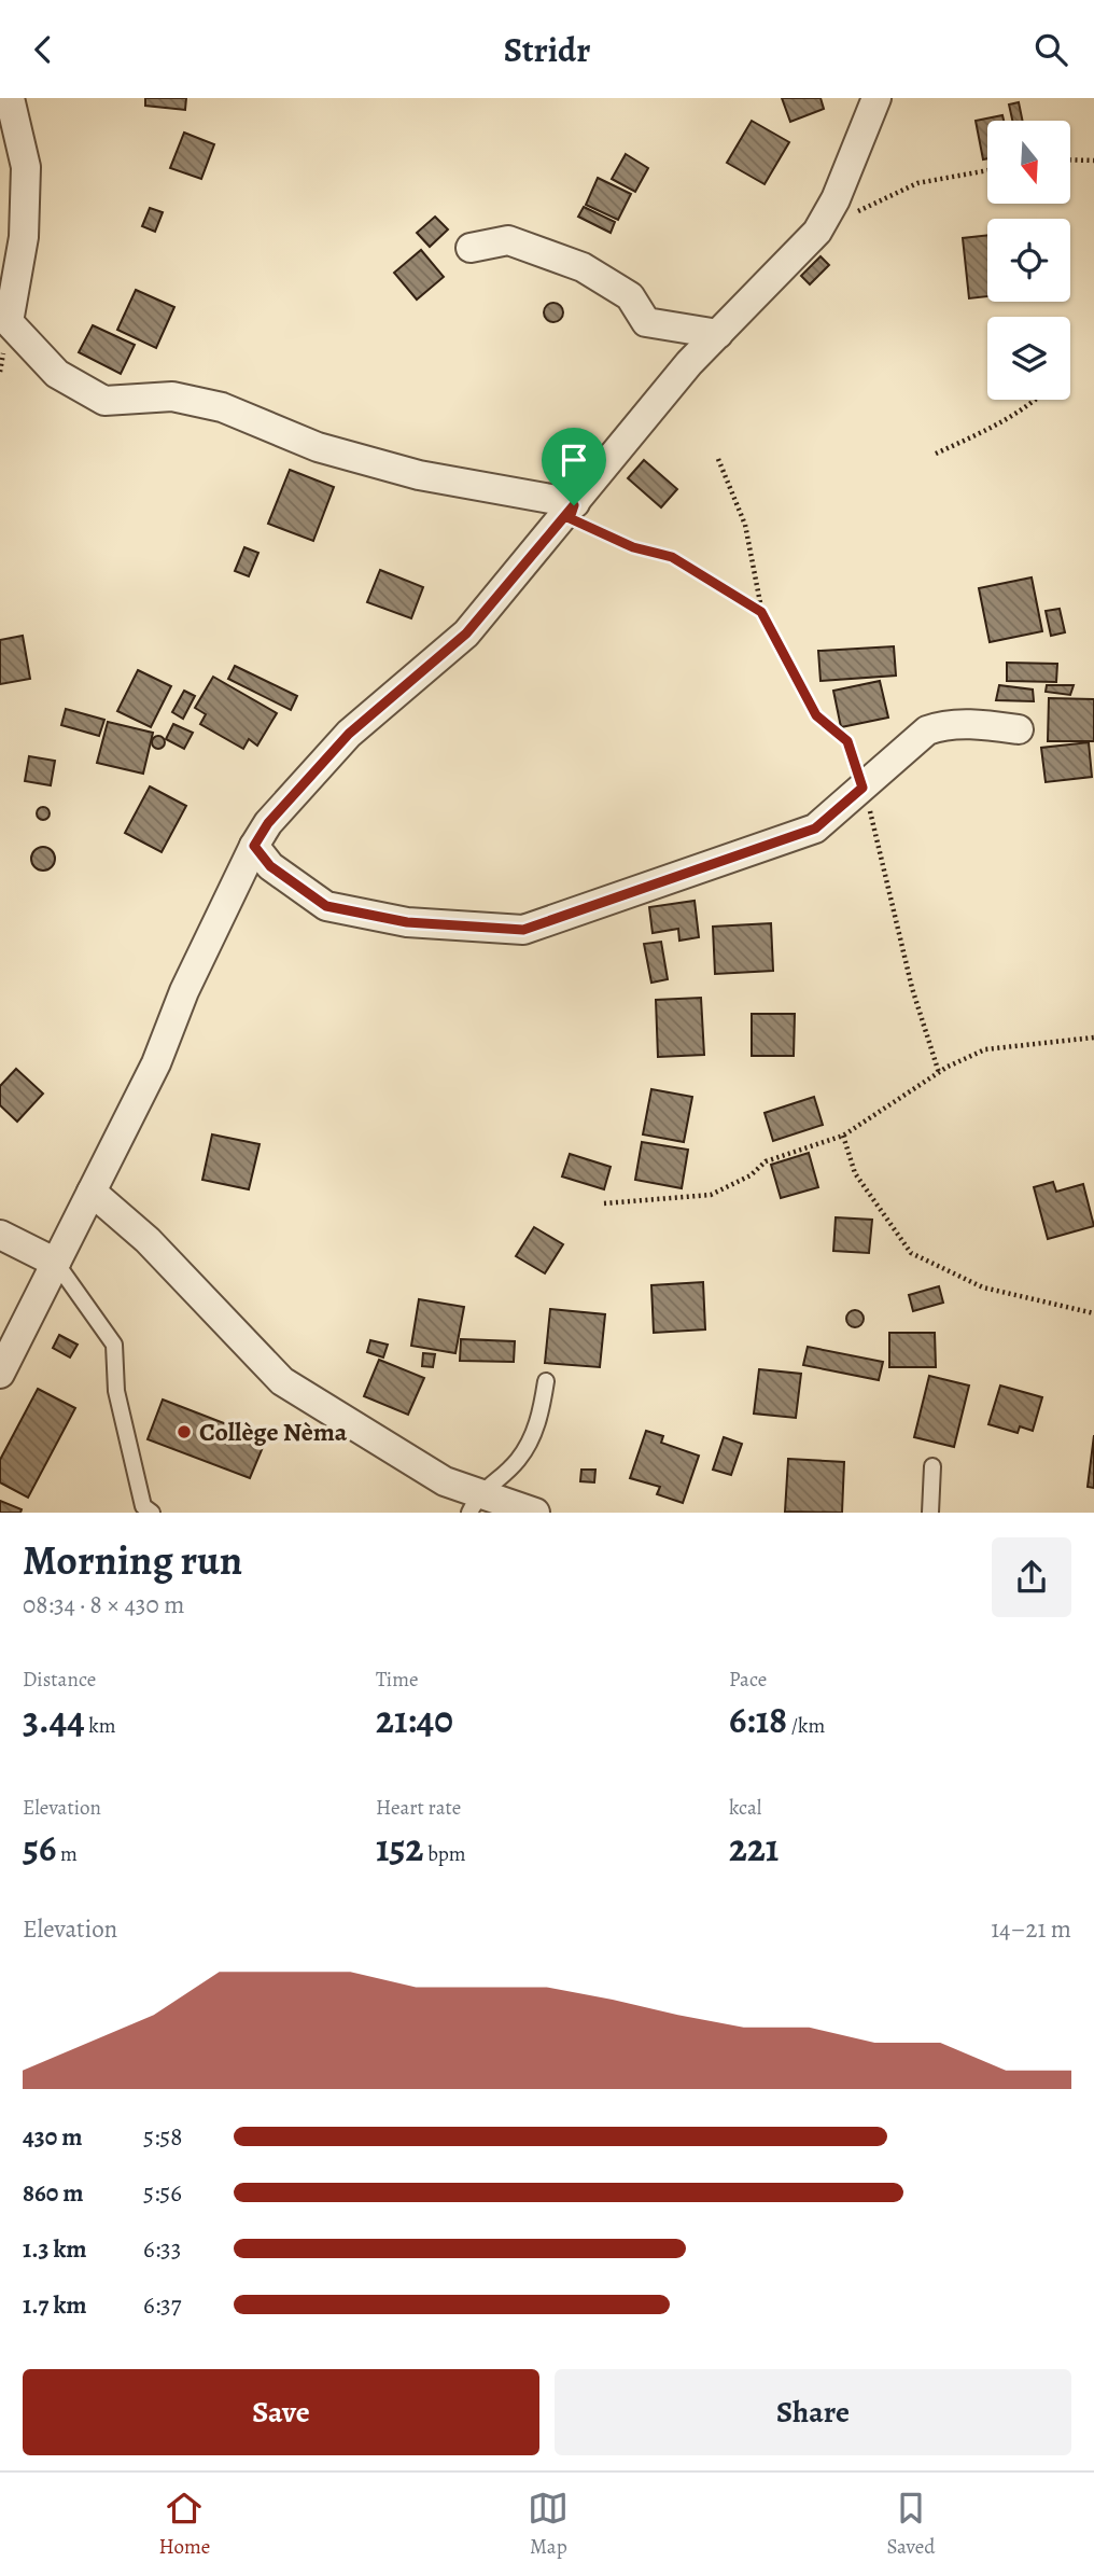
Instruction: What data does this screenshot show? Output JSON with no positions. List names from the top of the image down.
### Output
{
  "places": ["Collège Nèma"],
  "north": "bottom",
  "page": {
    "header": "Stridr",
    "heading": ["Morning run", "08:34 · 8 × 430 m"],
    "stats": [
      ["Distance", "3.44 km"],
      ["Time", "21:40"],
      ["Pace", "6:18 /km"],
      ["Elevation", "56 m"],
      ["Heart rate", "152 bpm"],
      ["kcal", "221"]
    ],
    "chart": ["Elevation", "14–21 m"],
    "list": [
      {
        "name": "430 m",
        "note": "5:58"
      },
      {
        "name": "860 m",
        "note": "5:56"
      },
      {
        "name": "1.3 km",
        "note": "6:33"
      },
      {
        "name": "1.7 km",
        "note": "6:37"
      }
    ],
    "buttons": ["Save", "Share"],
    "tabs": ["Home", "Map", "Saved"]
  }
}
